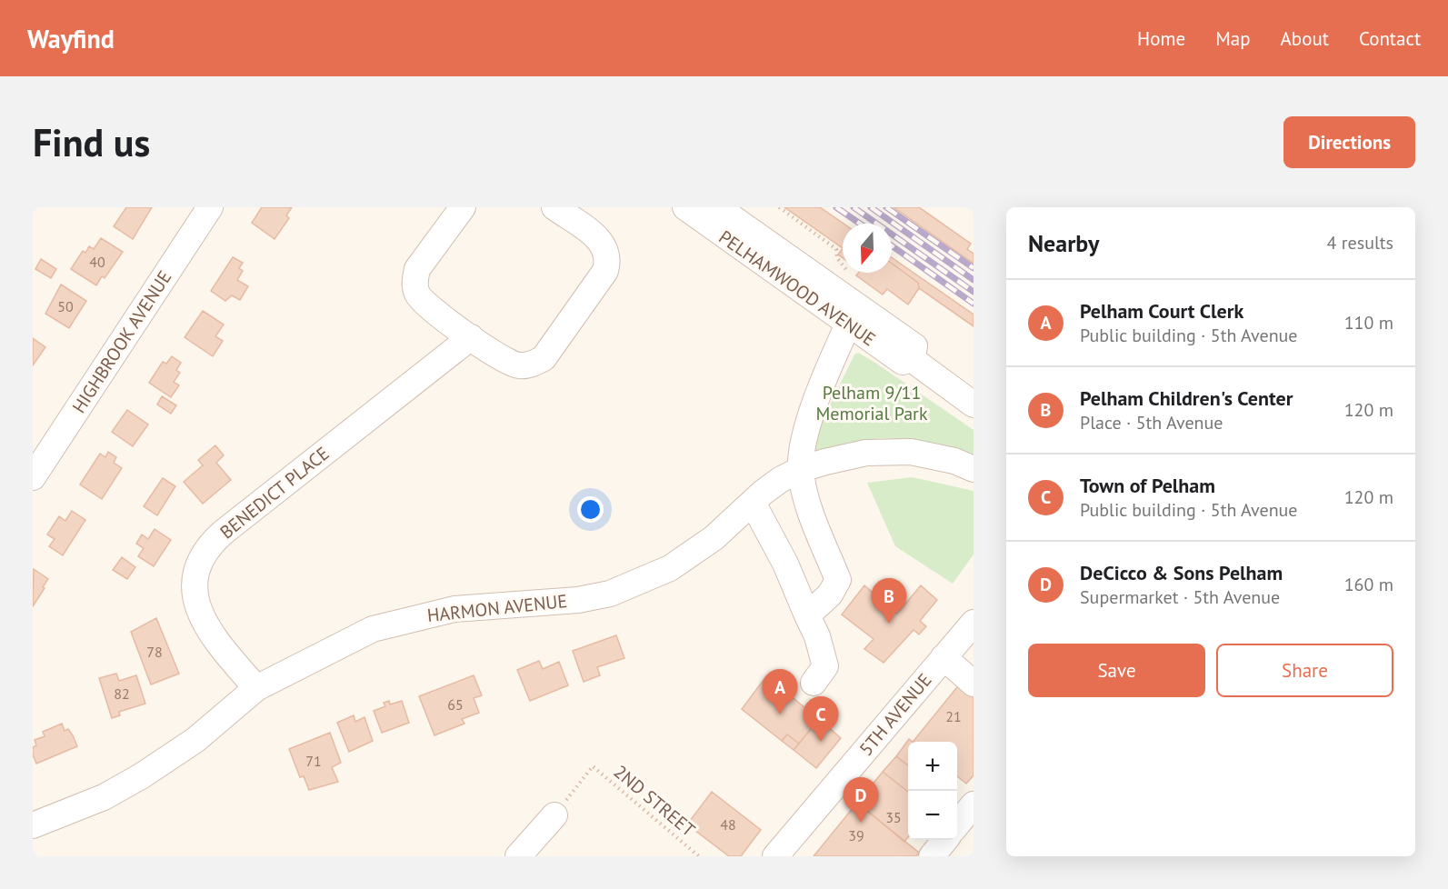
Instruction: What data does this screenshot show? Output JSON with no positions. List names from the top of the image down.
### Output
{
  "streets": {
    "street": [
      "PELHAMWOOD AVENUE",
      "HIGHBROOK AVENUE",
      "BENEDICT PLACE",
      "HARMON AVENUE",
      "5TH AVENUE"
    ],
    "path": ["2ND STREET"]
  },
  "crossings": [
    ["BENEDICT PLACE", "HARMON AVENUE"]
  ],
  "parks": ["Pelham 9/11 Memorial Park"],
  "house_numbers": [
    "40",
    "50",
    "78",
    "82",
    "65",
    "21",
    "71",
    "35",
    "48",
    "39"
  ],
  "north": "bottom",
  "page": {
    "header": "Wayfind",
    "nav": [
      "Home",
      "Map",
      "About",
      "Contact"
    ],
    "buttons": [
      "Directions",
      ["Save", "Share"]
    ],
    "title": "Find us",
    "heading": ["Nearby", "4 results"],
    "list": [
      {
        "mark": "A",
        "name": "Pelham Court Clerk",
        "note": "Public building · 5th Avenue",
        "value": "110 m"
      },
      {
        "mark": "B",
        "name": "Pelham Children's Center",
        "note": "Place · 5th Avenue",
        "value": "120 m"
      },
      {
        "mark": "C",
        "name": "Town of Pelham",
        "note": "Public building · 5th Avenue",
        "value": "120 m"
      },
      {
        "mark": "D",
        "name": "DeCicco & Sons Pelham",
        "note": "Supermarket · 5th Avenue",
        "value": "160 m"
      }
    ],
    "pins": [
      "B",
      "A",
      "C",
      "D"
    ],
    "map_buttons": ["+", "−"]
  }
}
